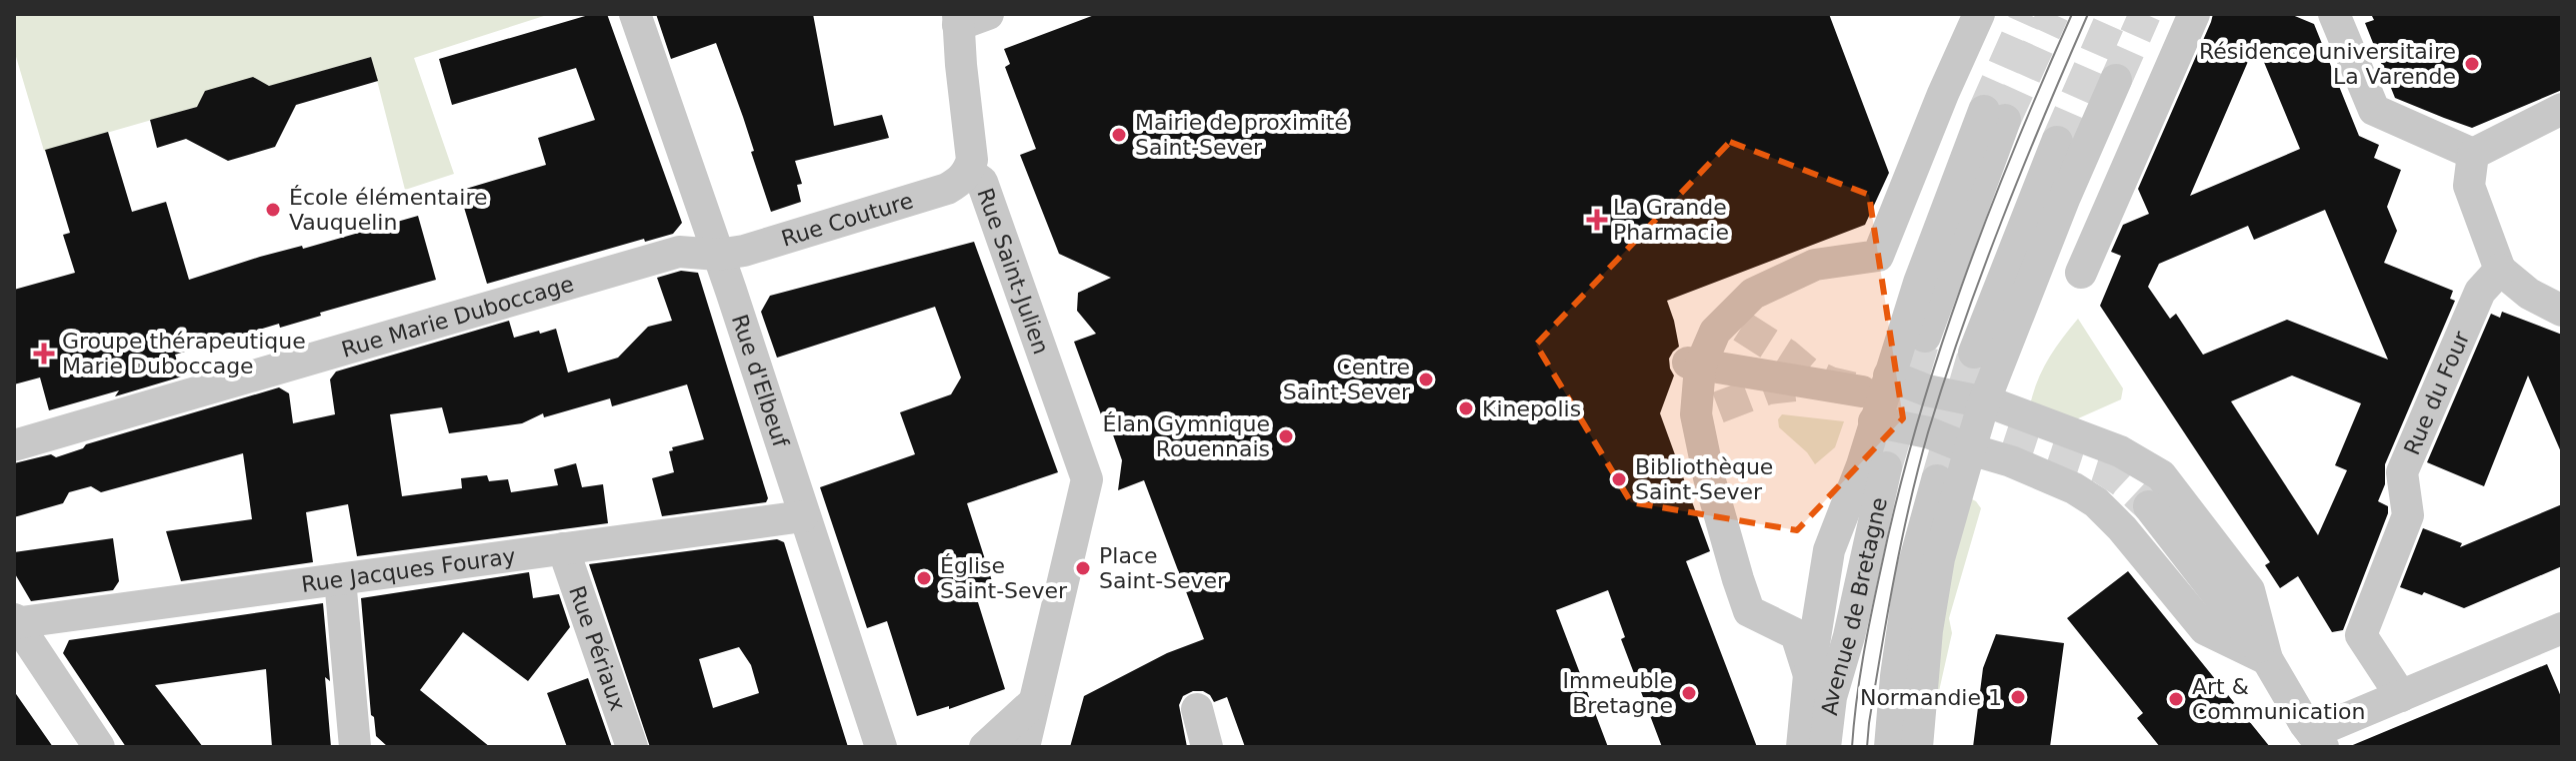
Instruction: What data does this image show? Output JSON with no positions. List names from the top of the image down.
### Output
{
  "streets": {
    "street": [
      "Rue Couture",
      "Rue Saint-Julien",
      "Rue Marie Duboccage",
      "Rue d'Elbeuf",
      "Rue du Four",
      "Rue Jacques Fouray",
      "Avenue de Bretagne",
      "Rue Périaux"
    ]
  },
  "crossings": [
    ["Rue Couture", "Rue Saint-Julien"],
    ["Rue Couture", "Rue Marie Duboccage"],
    ["Rue Couture", "Rue d'Elbeuf"],
    ["Rue Marie Duboccage", "Rue d'Elbeuf"],
    ["Rue d'Elbeuf", "Rue Jacques Fouray"],
    ["Rue Jacques Fouray", "Rue Périaux"]
  ],
  "places": {
    "other": [
      "Résidence universitaire La Varende",
      "Mairie de proximité Saint-Sever",
      "École élémentaire Vauquelin",
      "Centre Saint-Sever",
      "Kinepolis",
      "Élan Gymnique Rouennais",
      "Bibliothèque Saint-Sever",
      "Place Saint-Sever",
      "Église Saint-Sever",
      "Immeuble Bretagne",
      "Normandie 1",
      "Art & Communication"
    ],
    "health": ["La Grande Pharmacie", "Groupe thérapeutique Marie Duboccage"]
  }
}
